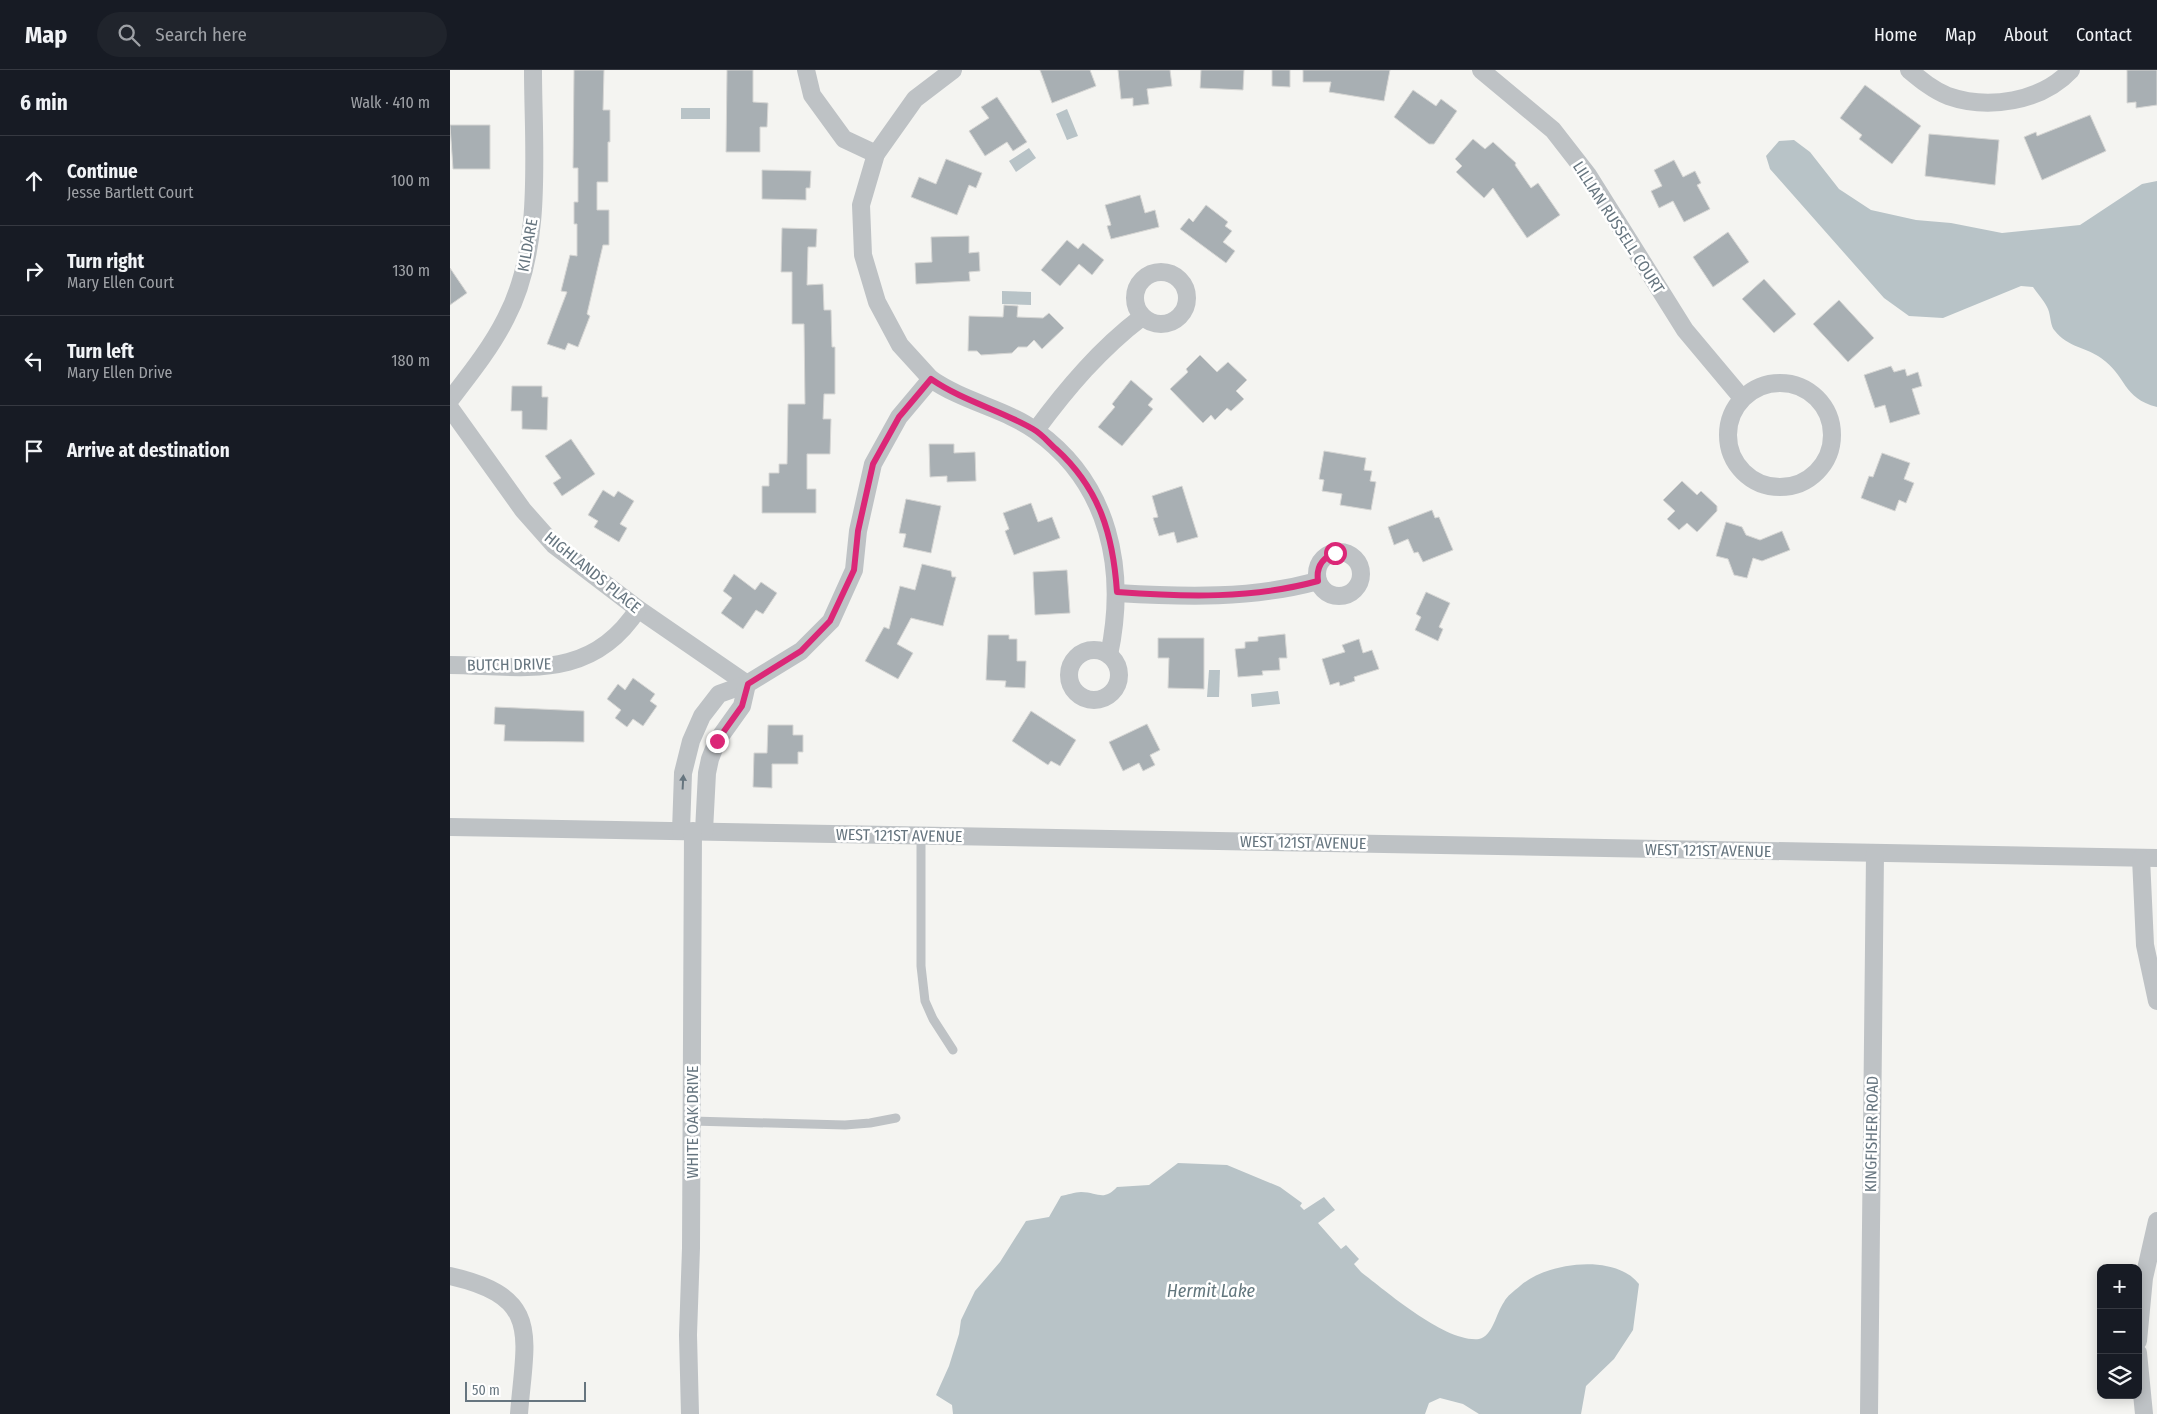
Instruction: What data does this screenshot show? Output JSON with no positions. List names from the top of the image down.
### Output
{
  "streets": {
    "street": [
      "LILLIAN RUSSELL COURT",
      "KILDARE",
      "HIGHLANDS PLACE",
      "BUTCH DRIVE",
      "WEST 121ST AVENUE",
      "WHITE OAK DRIVE",
      "KINGFISHER ROAD"
    ]
  },
  "crossings": [
    ["HIGHLANDS PLACE", "BUTCH DRIVE"],
    ["WEST 121ST AVENUE", "WHITE OAK DRIVE"],
    ["WEST 121ST AVENUE", "KINGFISHER ROAD"]
  ],
  "water": ["Hermit Lake"],
  "scale_bar": "50 m",
  "page": {
    "header": "Map",
    "search": "Search here",
    "nav": [
      "Home",
      "Map",
      "About",
      "Contact"
    ],
    "heading": ["6 min", "Walk · 410 m"],
    "list": [
      ["Continue", "Jesse Bartlett Court", "100 m"],
      ["Turn right", "Mary Ellen Court", "130 m"],
      ["Turn left", "Mary Ellen Drive", "180 m"],
      "Arrive at destination"
    ],
    "map_buttons": ["+", "−"],
    "scale": "50 m"
  }
}
